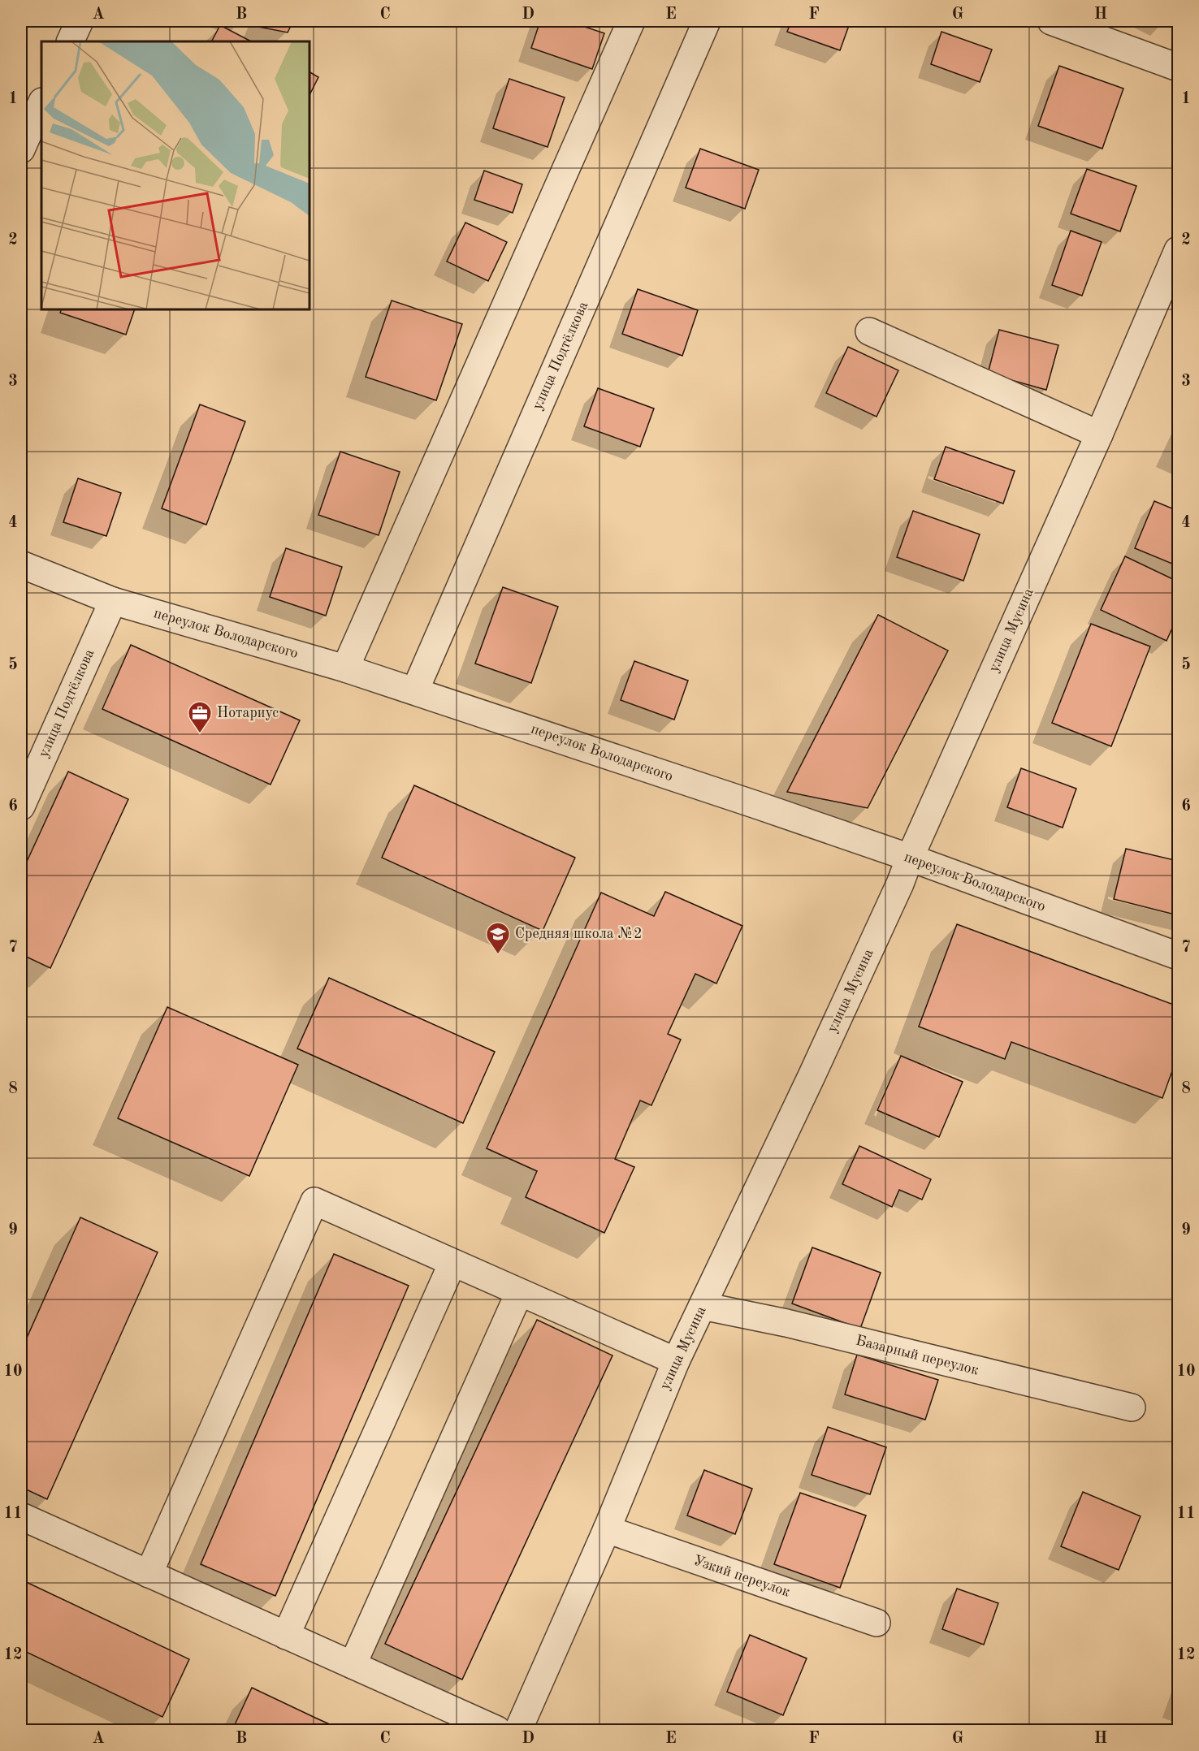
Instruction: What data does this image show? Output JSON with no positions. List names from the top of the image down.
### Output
{
  "streets": {
    "street": [
      "улица Подтёлкова",
      "улица Мусина",
      "переулок Володарского",
      "Базарный переулок",
      "Узкий переулок"
    ]
  },
  "crossings": [
    ["улица Подтёлкова", "переулок Володарского"],
    ["улица Мусина", "переулок Володарского"],
    ["улица Мусина", "Базарный переулок"],
    ["улица Мусина", "Узкий переулок"]
  ],
  "places": {
    "office": ["Нотариус"],
    "school or university": ["Средняя школа №2"]
  },
  "grid": {
    "columns": [
      "A",
      "B",
      "C",
      "D",
      "E",
      "F",
      "G",
      "H"
    ],
    "rows": [
      "1",
      "2",
      "3",
      "4",
      "5",
      "6",
      "7",
      "8",
      "9",
      "10",
      "11",
      "12"
    ]
  }
}
